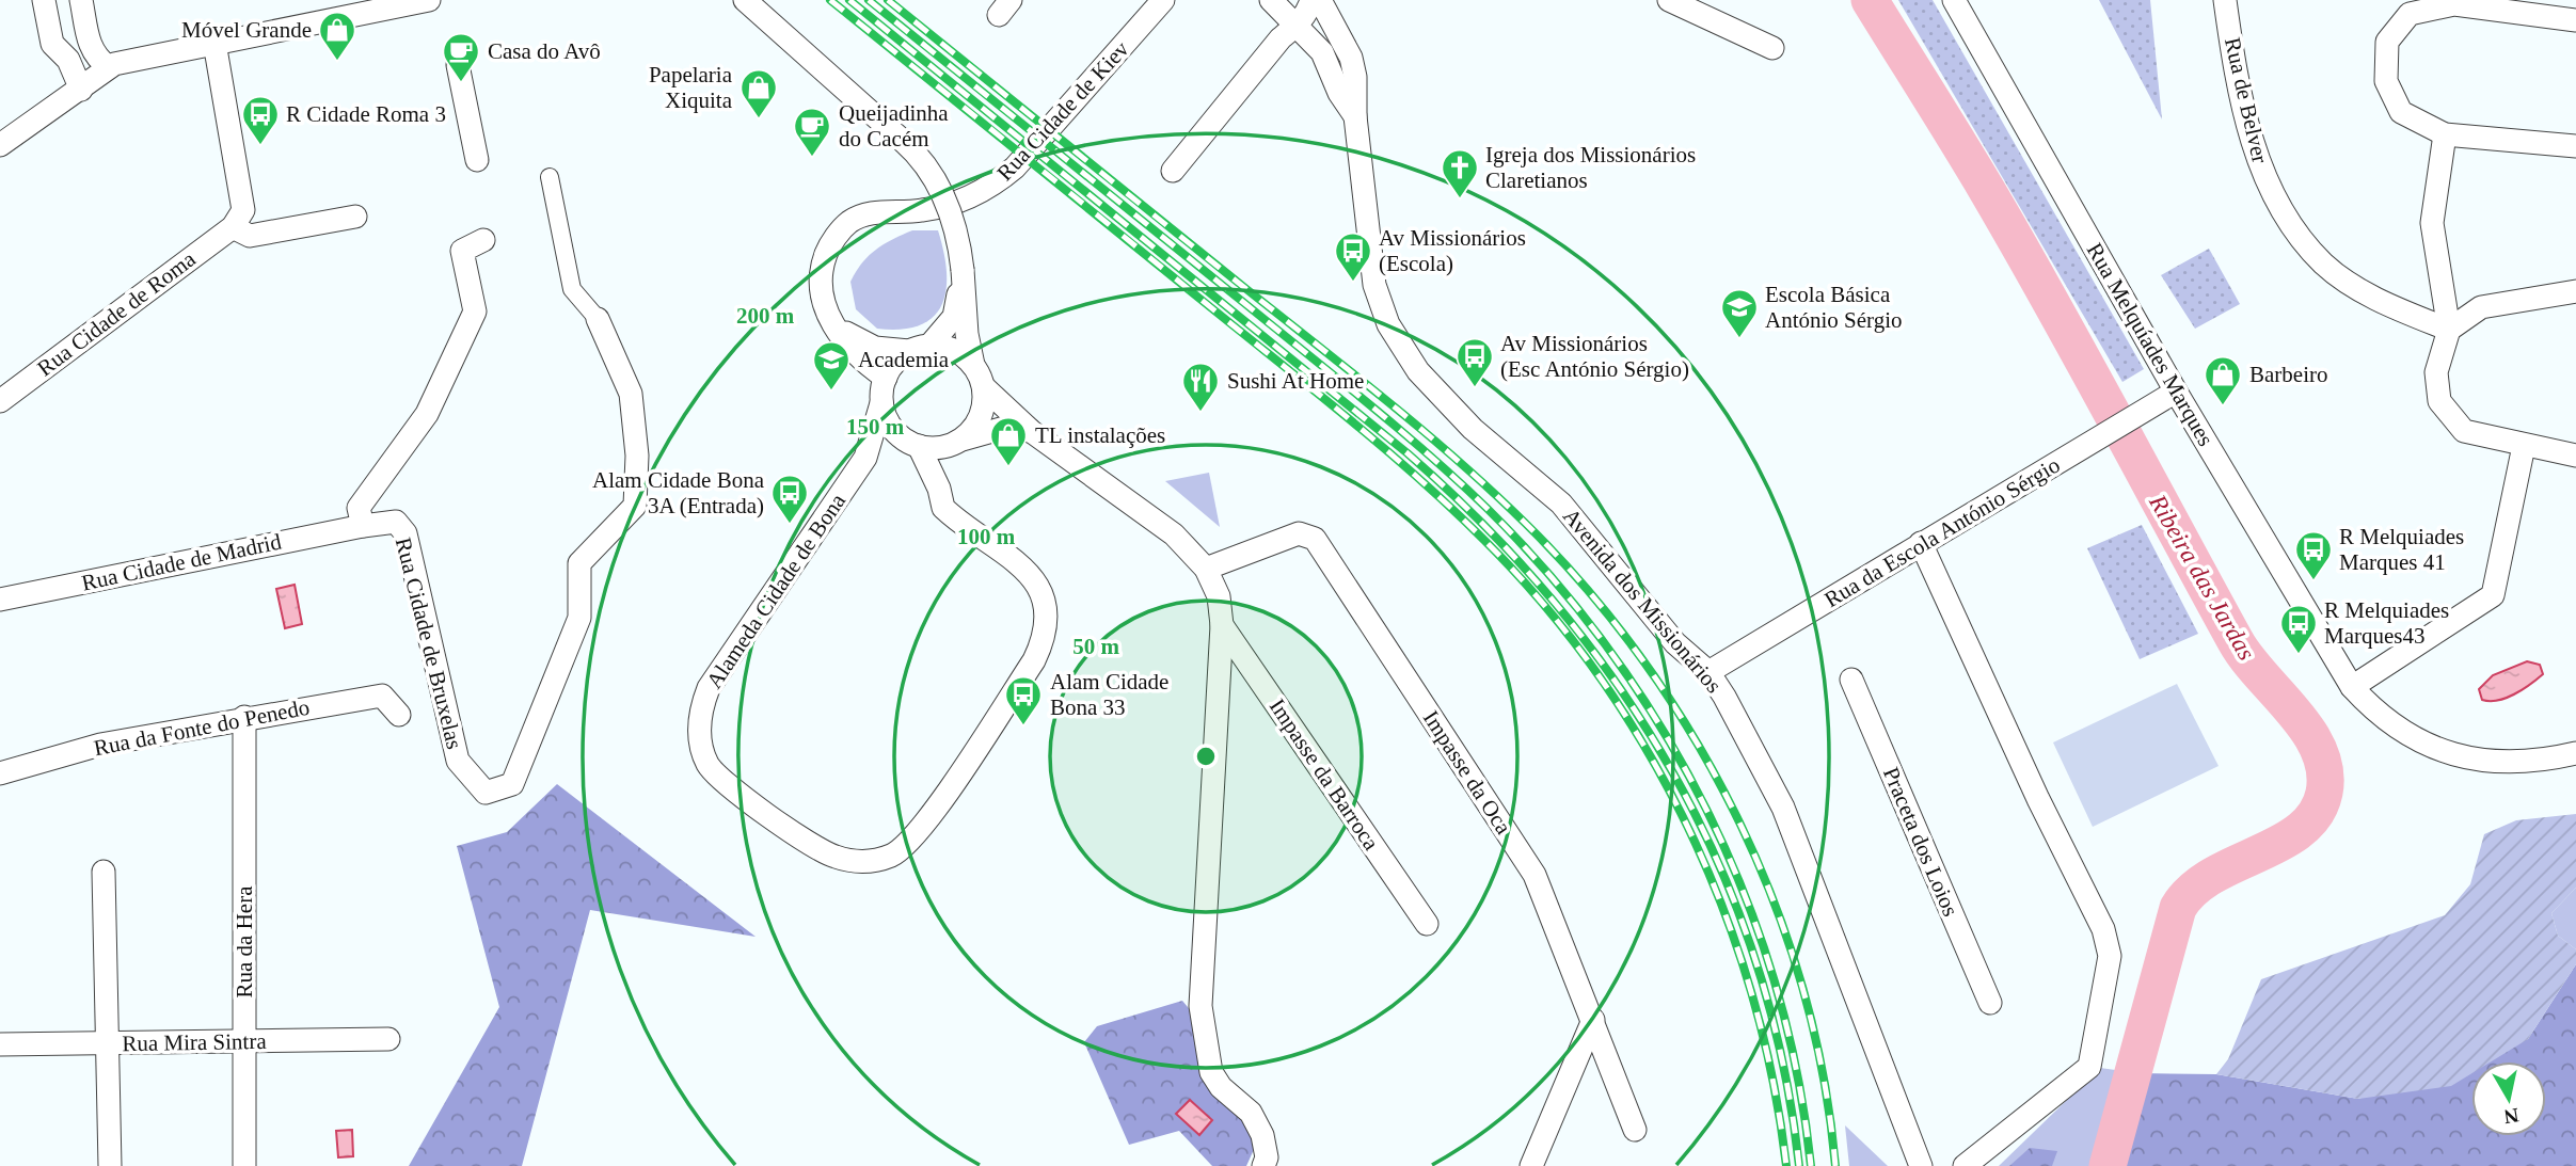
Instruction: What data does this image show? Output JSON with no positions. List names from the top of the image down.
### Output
{
  "streets": {
    "street": [
      "Rua de Belver",
      "Rua Cidade de Kiev",
      "Rua Cidade de Roma",
      "Rua Melquíades Marques",
      "Rua da Escola António Sérgio",
      "Rua Cidade de Madrid",
      "Alameda Cidade de Bona",
      "Avenida dos Missionários",
      "Rua Cidade de Bruxelas",
      "Rua da Fonte do Penedo",
      "Impasse da Oca",
      "Impasse da Barroca",
      "Praceta dos Loios",
      "Rua da Hera",
      "Rua Mira Sintra"
    ]
  },
  "crossings": [
    ["Rua Cidade de Kiev", "Alameda Cidade de Bona"],
    ["Rua Melquíades Marques", "Rua da Escola António Sérgio"],
    ["Rua da Escola António Sérgio", "Avenida dos Missionários"],
    ["Rua Cidade de Madrid", "Rua Cidade de Bruxelas"],
    ["Rua da Fonte do Penedo", "Rua da Hera"],
    ["Rua da Hera", "Rua Mira Sintra"]
  ],
  "water": ["Ribeira das Jardas"],
  "places": {
    "shop": [
      "Móvel Grande",
      "Papelaria Xiquita",
      "Barbeiro",
      "TL instalações"
    ],
    "cafe": ["Casa do Avô", "Queijadinha do Cacém"],
    "bus stop": [
      "R Cidade Roma 3",
      "Av Missionários (Escola)",
      "Av Missionários (Esc António Sérgio)",
      "Alam Cidade Bona 3A (Entrada)",
      "R Melquiades Marques 41",
      "R Melquiades Marques43",
      "Alam Cidade Bona 33"
    ],
    "church": ["Igreja dos Missionários Claretianos"],
    "school or university": ["Escola Básica António Sérgio", "Academia"],
    "restaurant": ["Sushi At Home"]
  },
  "north": "bottom",
  "rings": [
    "200 m",
    "150 m",
    "100 m",
    "50 m"
  ]
}
